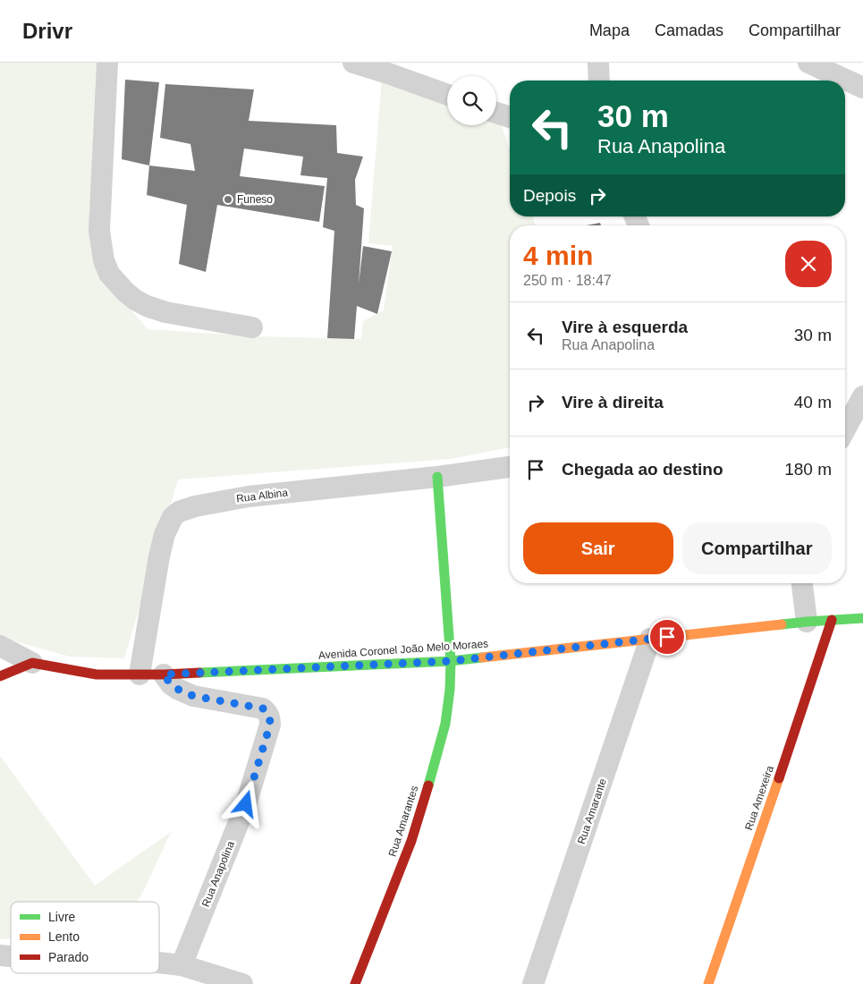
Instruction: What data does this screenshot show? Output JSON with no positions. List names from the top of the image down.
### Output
{
  "streets": {
    "street": [
      "Rua Albina",
      "Avenida Coronel João Melo Moraes",
      "Rua Amexeira",
      "Rua Amarante",
      "Rua Amarantes",
      "Rua Anapolina"
    ]
  },
  "crossings": [
    ["Rua Albina", "Avenida Coronel João Melo Moraes"],
    ["Rua Albina", "Rua Amarantes"],
    ["Avenida Coronel João Melo Moraes", "Rua Amexeira"],
    ["Avenida Coronel João Melo Moraes", "Rua Amarante"],
    ["Avenida Coronel João Melo Moraes", "Rua Amarantes"],
    ["Avenida Coronel João Melo Moraes", "Rua Anapolina"]
  ],
  "places": ["Funeso"],
  "legend": ["Livre", "Lento", "Parado"],
  "page": {
    "header": "Drivr",
    "nav": ["Mapa", "Camadas", "Compartilhar"],
    "turn": ["30 m", "Rua Anapolina"],
    "then": "Depois",
    "heading": ["4 min", "250 m · 18:47"],
    "list": [
      {
        "name": "Vire à esquerda",
        "note": "Rua Anapolina",
        "value": "30 m"
      },
      {
        "name": "Vire à direita",
        "value": "40 m"
      },
      {
        "name": "Chegada ao destino",
        "value": "180 m"
      }
    ],
    "buttons": ["Sair", "Compartilhar"]
  }
}
